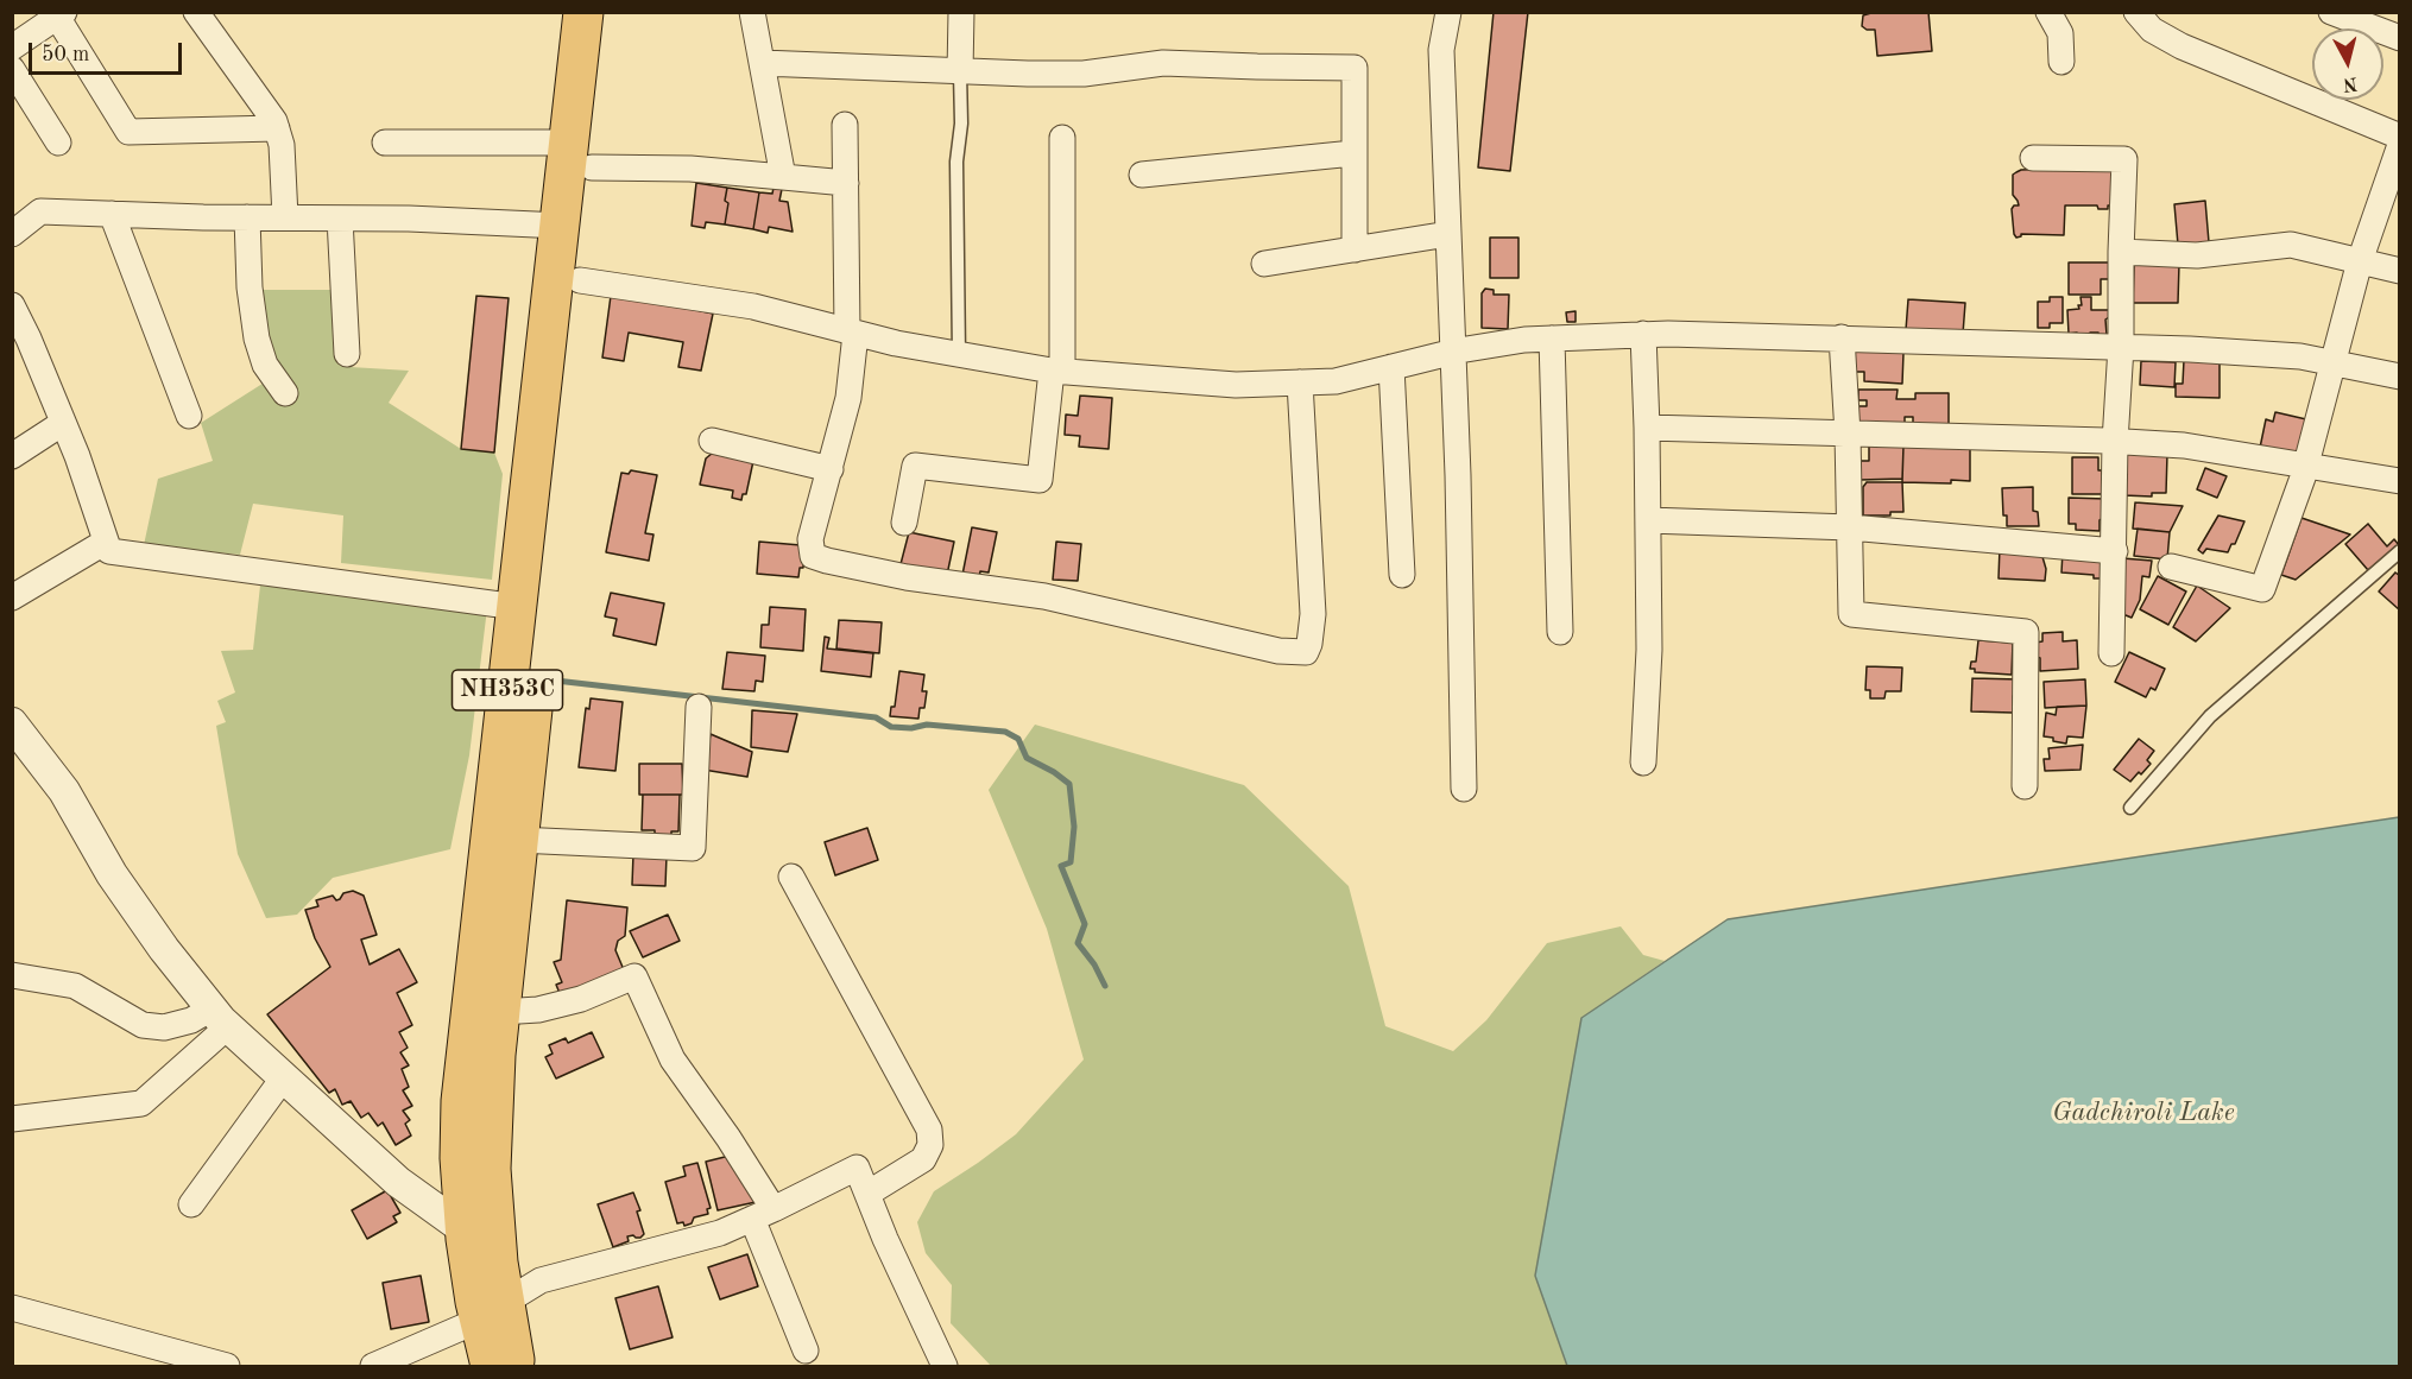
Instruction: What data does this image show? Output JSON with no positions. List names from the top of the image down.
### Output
{
  "streets": {
    "highway": ["NH353C"]
  },
  "water": ["Gadchiroli Lake"],
  "scale_bar": "50 m",
  "north": "bottom"
}
